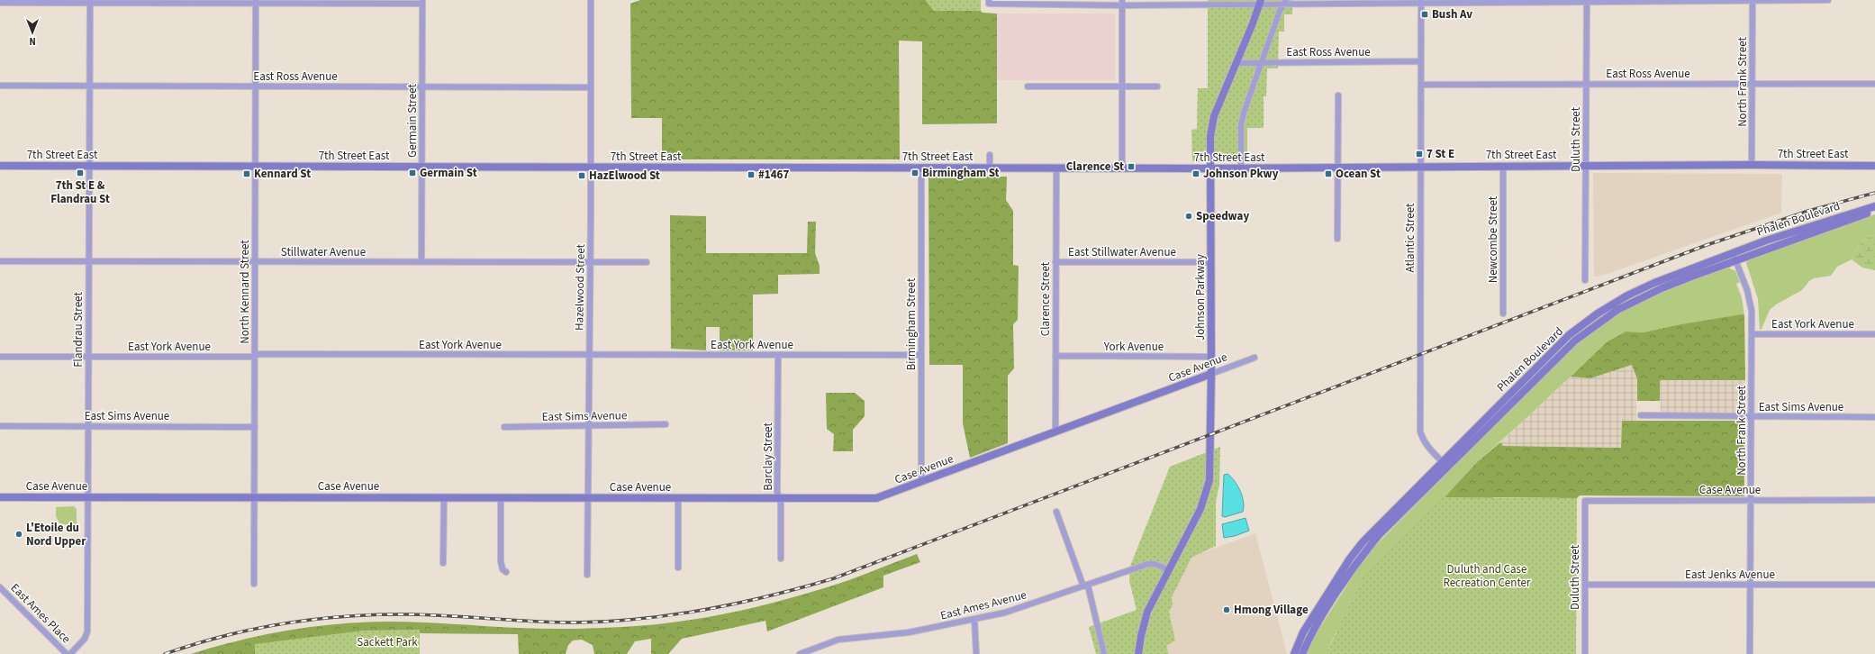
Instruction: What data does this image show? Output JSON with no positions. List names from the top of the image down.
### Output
{
  "streets": {
    "street": [
      "East Ross Avenue",
      "North Frank Street",
      "Germain Street",
      "Duluth Street",
      "7th Street East",
      "Phalen Boulevard",
      "Atlantic Street",
      "Newcombe Street",
      "Stillwater Avenue",
      "East Stillwater Avenue",
      "Hazelwood Street",
      "North Kennard Street",
      "Johnson Parkway",
      "Clarence Street",
      "Birmingham Street",
      "East York Avenue",
      "Flandrau Street",
      "York Avenue",
      "Case Avenue",
      "East Sims Avenue",
      "Barclay Street",
      "East Jenks Avenue",
      "East Ames Avenue",
      "East Ames Place"
    ]
  },
  "crossings": [
    ["East Ross Avenue", "North Frank Street"],
    ["East Ross Avenue", "Germain Street"],
    ["East Ross Avenue", "Duluth Street"],
    ["East Ross Avenue", "Atlantic Street"],
    ["East Ross Avenue", "Hazelwood Street"],
    ["East Ross Avenue", "North Kennard Street"],
    ["East Ross Avenue", "Johnson Parkway"],
    ["East Ross Avenue", "Flandrau Street"],
    ["North Frank Street", "7th Street East"],
    ["North Frank Street", "Phalen Boulevard"],
    ["North Frank Street", "East York Avenue"],
    ["North Frank Street", "Case Avenue"],
    ["North Frank Street", "East Sims Avenue"],
    ["North Frank Street", "East Jenks Avenue"],
    ["Germain Street", "7th Street East"],
    ["Germain Street", "Stillwater Avenue"],
    ["Duluth Street", "7th Street East"],
    ["Duluth Street", "Case Avenue"],
    ["Duluth Street", "East Jenks Avenue"],
    ["7th Street East", "Atlantic Street"],
    ["7th Street East", "Newcombe Street"],
    ["7th Street East", "Hazelwood Street"],
    ["7th Street East", "North Kennard Street"],
    ["7th Street East", "Johnson Parkway"],
    ["7th Street East", "Clarence Street"],
    ["7th Street East", "Birmingham Street"],
    ["7th Street East", "Flandrau Street"],
    ["Phalen Boulevard", "Atlantic Street"],
    ["Stillwater Avenue", "Hazelwood Street"],
    ["Stillwater Avenue", "North Kennard Street"],
    ["Stillwater Avenue", "Flandrau Street"],
    ["East Stillwater Avenue", "Johnson Parkway"],
    ["East Stillwater Avenue", "Clarence Street"],
    ["Hazelwood Street", "East York Avenue"],
    ["Hazelwood Street", "Case Avenue"],
    ["Hazelwood Street", "East Sims Avenue"],
    ["North Kennard Street", "East York Avenue"],
    ["North Kennard Street", "Case Avenue"],
    ["North Kennard Street", "East Sims Avenue"],
    ["Johnson Parkway", "York Avenue"],
    ["Johnson Parkway", "Case Avenue"],
    ["Johnson Parkway", "East Ames Avenue"],
    ["Clarence Street", "York Avenue"],
    ["Clarence Street", "Case Avenue"],
    ["Birmingham Street", "East York Avenue"],
    ["Birmingham Street", "Case Avenue"],
    ["East York Avenue", "Flandrau Street"],
    ["East York Avenue", "Barclay Street"],
    ["Flandrau Street", "Case Avenue"],
    ["Flandrau Street", "East Sims Avenue"],
    ["Case Avenue", "Barclay Street"]
  ],
  "parks": ["Duluth and Case Recreation Center", "Sackett Park"],
  "places": {
    "transit": [
      "Bush Av",
      "7 St E",
      "Clarence St",
      "7th St E & Flandrau St",
      "Germain St",
      "Birmingham St",
      "Kennard St",
      "Johnson Pkwy",
      "Ocean St",
      "#1467",
      "HazElwood St"
    ],
    "other": ["Speedway", "L'Etoile du Nord Upper", "Hmong Village"]
  },
  "north": "bottom"
}
